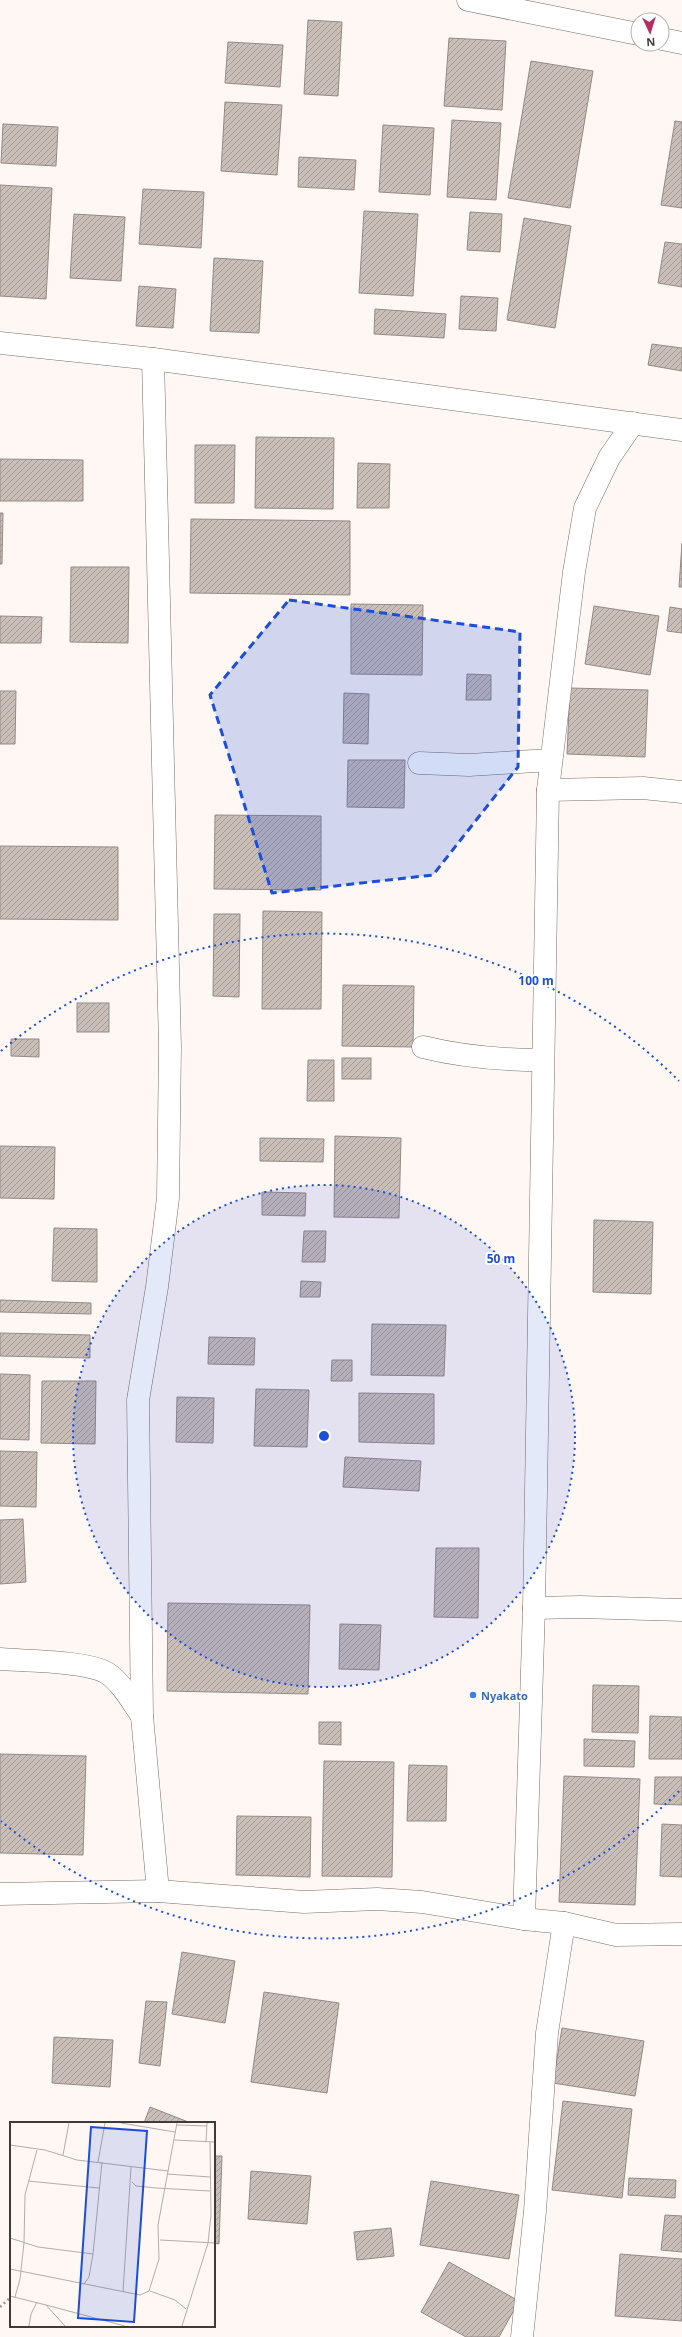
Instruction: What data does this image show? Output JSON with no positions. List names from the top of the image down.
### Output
{
  "places": ["Nyakato"],
  "north": "bottom",
  "rings": ["100 m", "50 m"]
}
